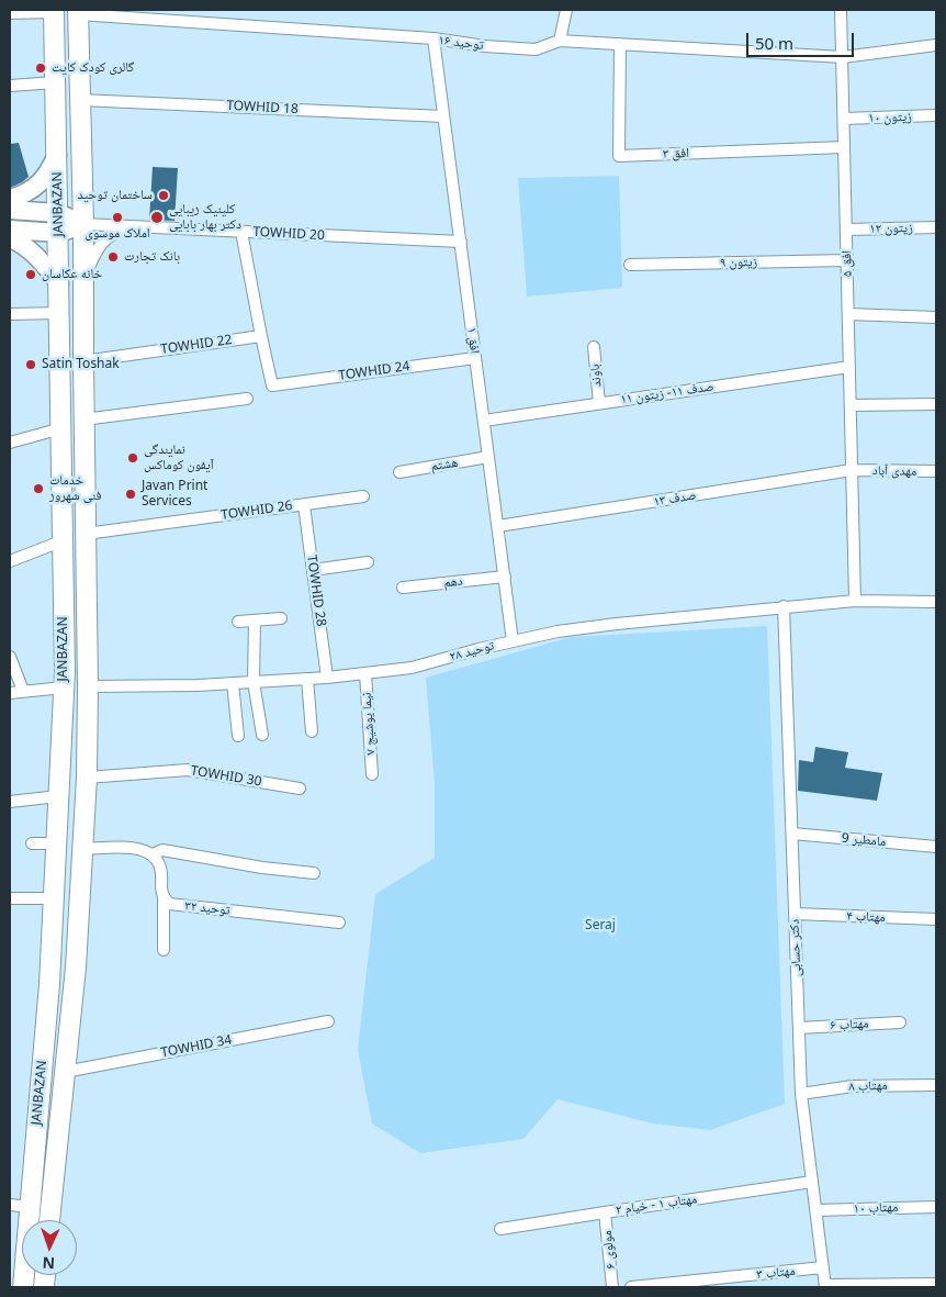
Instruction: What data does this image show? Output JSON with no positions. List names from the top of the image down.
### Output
{
  "streets": {
    "highway": ["JANBAZAN"],
    "street": [
      "توحید ۱۶",
      "TOWHID 18",
      "زیتون ۱۰",
      "افق ۳",
      "زیتون ۱۲",
      "TOWHID 20",
      "زیتون ۹",
      "افق ۵",
      "افق ۱",
      "TOWHID 22",
      "TOWHID 24",
      "باوند",
      "صدف ۱۱- زیتون ۱۱",
      "هشتم",
      "مهدی آباد",
      "صدف ۱۳",
      "TOWHID 26",
      "دهم",
      "TOWHID 28",
      "توحید ۲۸",
      "نیما یوشیج ۷",
      "TOWHID 30",
      "مامطیر 9",
      "توحید ۳۲",
      "مهتاب ۴",
      "دکتر حسابی",
      "مهتاب ۶",
      "TOWHID 34",
      "مهتاب ۸",
      "مهتاب ۱ - خیام ۲",
      "مهتاب ۱۰",
      "مولوی ۶",
      "مهتاب ۳"
    ]
  },
  "crossings": [
    ["توحید ۱۶", "افق ۳"],
    ["توحید ۱۶", "JANBAZAN"],
    ["توحید ۱۶", "افق ۵"],
    ["توحید ۱۶", "افق ۱"],
    ["TOWHID 18", "JANBAZAN"],
    ["TOWHID 18", "افق ۱"],
    ["زیتون ۱۰", "افق ۵"],
    ["افق ۳", "افق ۵"],
    ["JANBAZAN", "TOWHID 20"],
    ["JANBAZAN", "TOWHID 22"],
    ["JANBAZAN", "TOWHID 26"],
    ["JANBAZAN", "توحید ۲۸"],
    ["JANBAZAN", "TOWHID 30"],
    ["JANBAZAN", "TOWHID 34"],
    ["زیتون ۱۲", "افق ۵"],
    ["TOWHID 20", "افق ۱"],
    ["زیتون ۹", "افق ۵"],
    ["افق ۵", "صدف ۱۱- زیتون ۱۱"],
    ["افق ۵", "مهدی آباد"],
    ["افق ۵", "صدف ۱۳"],
    ["افق ۱", "TOWHID 24"],
    ["افق ۱", "صدف ۱۱- زیتون ۱۱"],
    ["افق ۱", "هشتم"],
    ["افق ۱", "صدف ۱۳"],
    ["افق ۱", "دهم"],
    ["افق ۱", "توحید ۲۸"],
    ["TOWHID 22", "TOWHID 24"],
    ["باوند", "صدف ۱۱- زیتون ۱۱"],
    ["مهدی آباد", "صدف ۱۳"],
    ["TOWHID 26", "TOWHID 28"],
    ["TOWHID 28", "توحید ۲۸"],
    ["توحید ۲۸", "نیما یوشیج ۷"],
    ["توحید ۲۸", "دکتر حسابی"],
    ["مامطیر 9", "دکتر حسابی"],
    ["مهتاب ۴", "دکتر حسابی"],
    ["دکتر حسابی", "مهتاب ۶"],
    ["دکتر حسابی", "مهتاب ۸"],
    ["دکتر حسابی", "مهتاب ۱ - خیام ۲"],
    ["دکتر حسابی", "مهتاب ۱۰"],
    ["دکتر حسابی", "مهتاب ۳"],
    ["مهتاب ۱ - خیام ۲", "مولوی ۶"]
  ],
  "parks": ["Seraj"],
  "places": [
    "گالری کودک کایت",
    "ساختمان توحید",
    "املاک موسوی",
    "کلینیک زیبایی دکتر بهار بابایی",
    "بانک تجارت",
    "خانه عکاسان",
    "Satin Toshak",
    "نمایندگی آیفون کوماکس",
    "خدمات فنی شهروز",
    "Javan Print Services"
  ],
  "scale_bar": "50 m",
  "north": "bottom"
}
